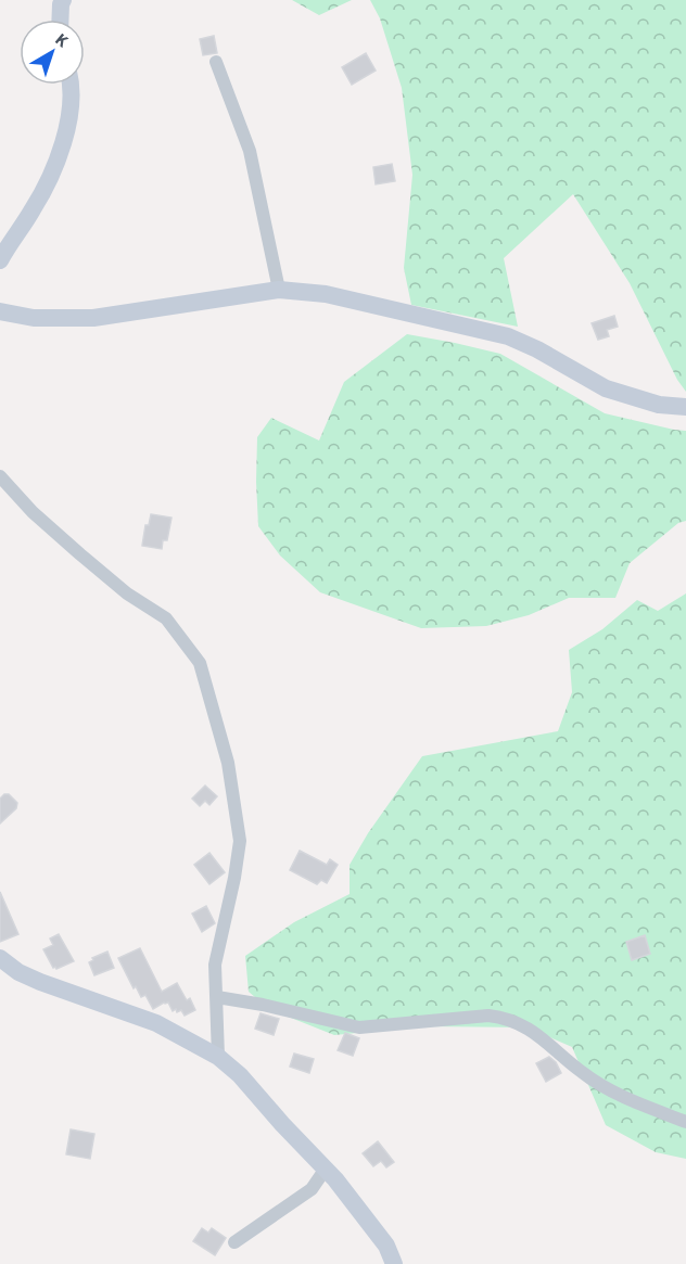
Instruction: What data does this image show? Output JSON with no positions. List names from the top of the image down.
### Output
{
  "north": "top right"
}
